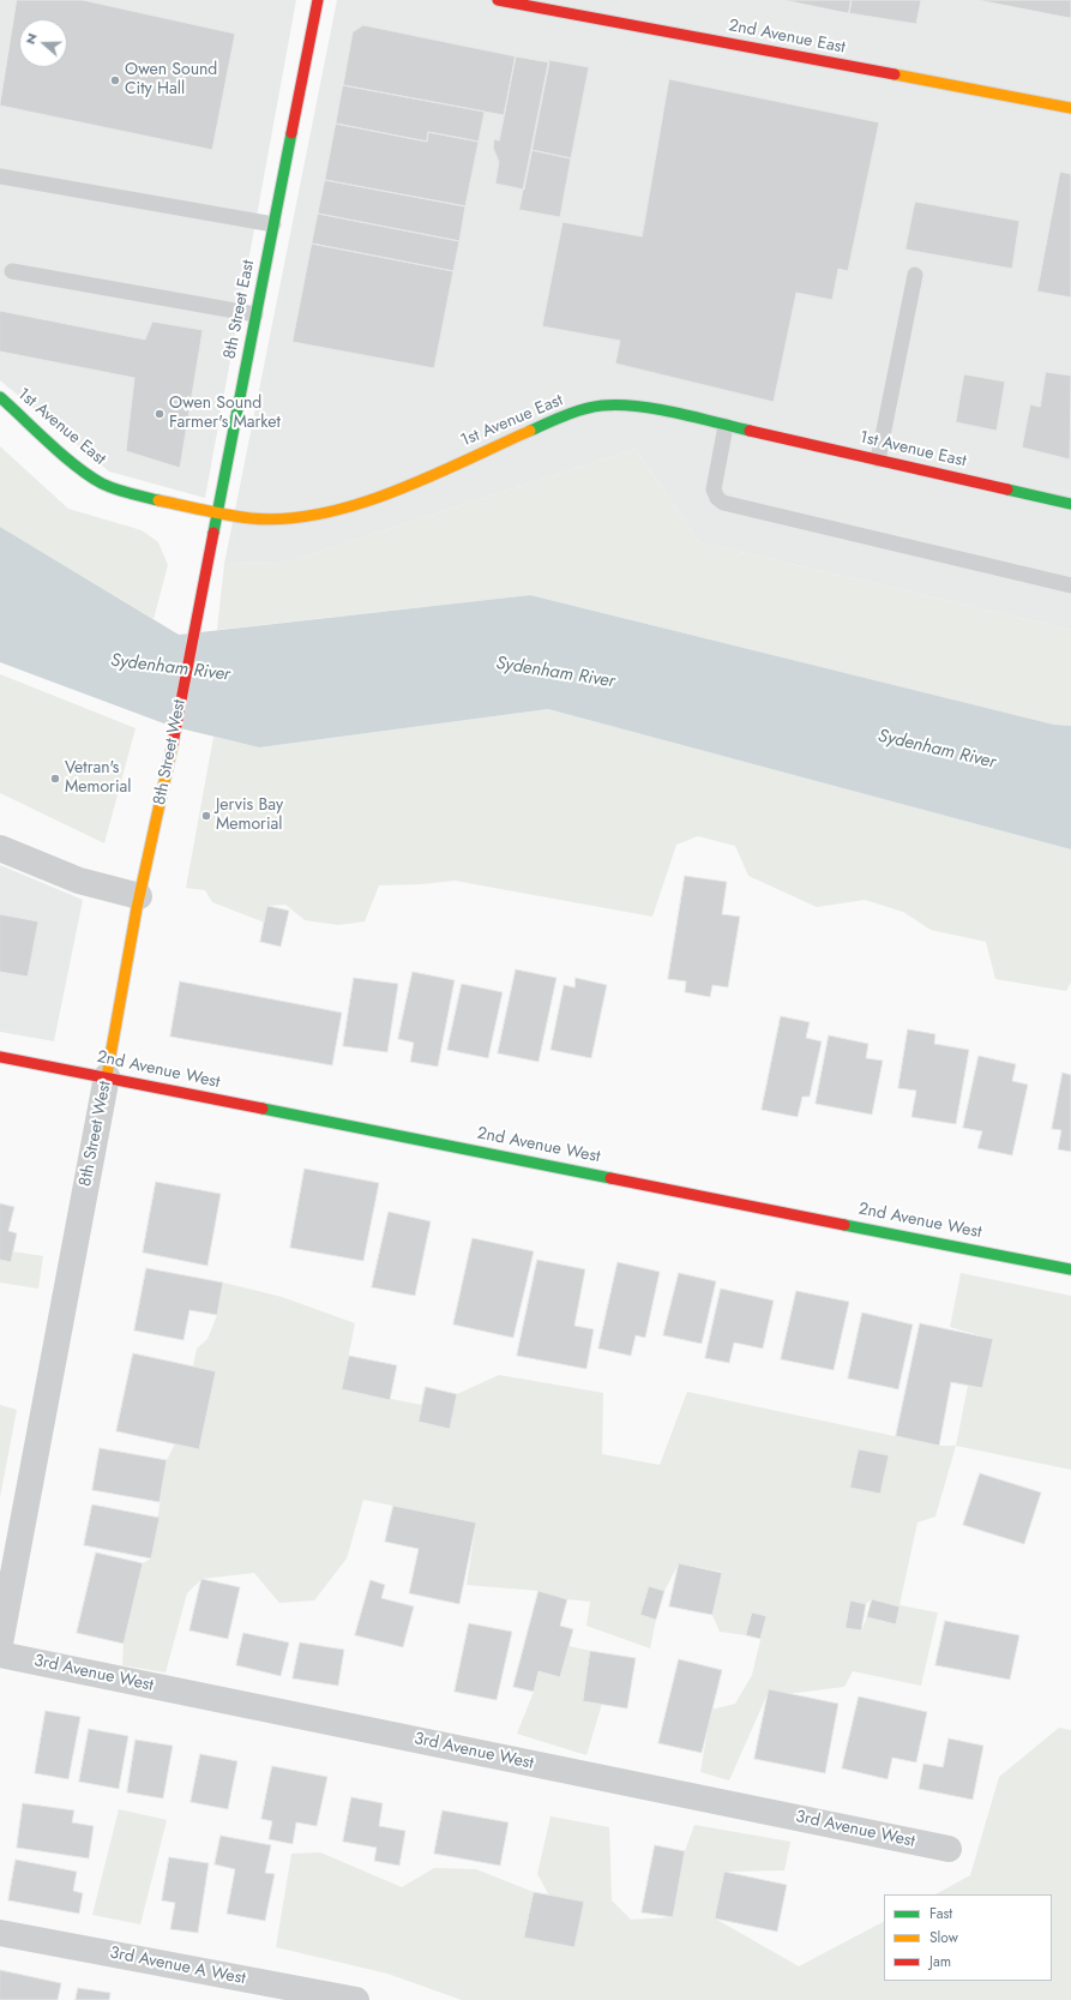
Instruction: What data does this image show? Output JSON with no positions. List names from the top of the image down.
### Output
{
  "streets": {
    "street": [
      "2nd Avenue East",
      "8th Street East",
      "1st Avenue East",
      "8th Street West",
      "2nd Avenue West",
      "3rd Avenue West",
      "3rd Avenue A West"
    ]
  },
  "crossings": [
    ["8th Street East", "1st Avenue East"],
    ["8th Street East", "8th Street West"],
    ["8th Street West", "2nd Avenue West"]
  ],
  "water": ["Sydenham River"],
  "places": [
    "Owen Sound City Hall",
    "Owen Sound Farmer's Market",
    "Vetran's Memorial",
    "Jervis Bay Memorial"
  ],
  "legend": ["Fast", "Slow", "Jam"],
  "north": "left"
}
